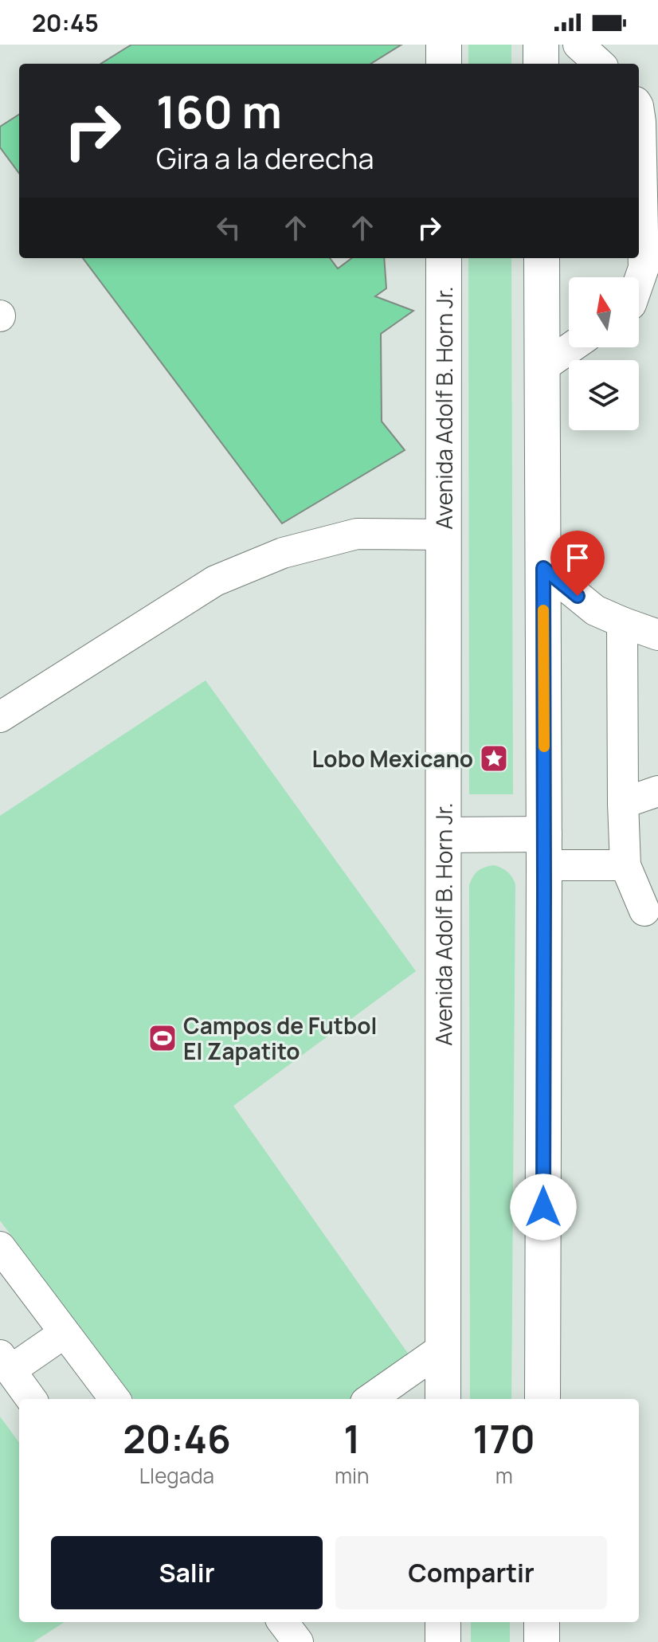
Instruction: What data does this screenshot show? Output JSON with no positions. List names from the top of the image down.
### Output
{
  "streets": {
    "main road": ["Avenida Adolf B. Horn Jr."]
  },
  "places": {
    "place": ["Lobo Mexicano"],
    "sports": ["Campos de Futbol El Zapatito"]
  },
  "north": "top",
  "page": {
    "status": "20:45",
    "turn": ["160 m", "Gira a la derecha"],
    "eta": [
      "20:46",
      "Llegada",
      "1",
      "min",
      "170",
      "m"
    ],
    "buttons": ["Salir", "Compartir"]
  }
}
